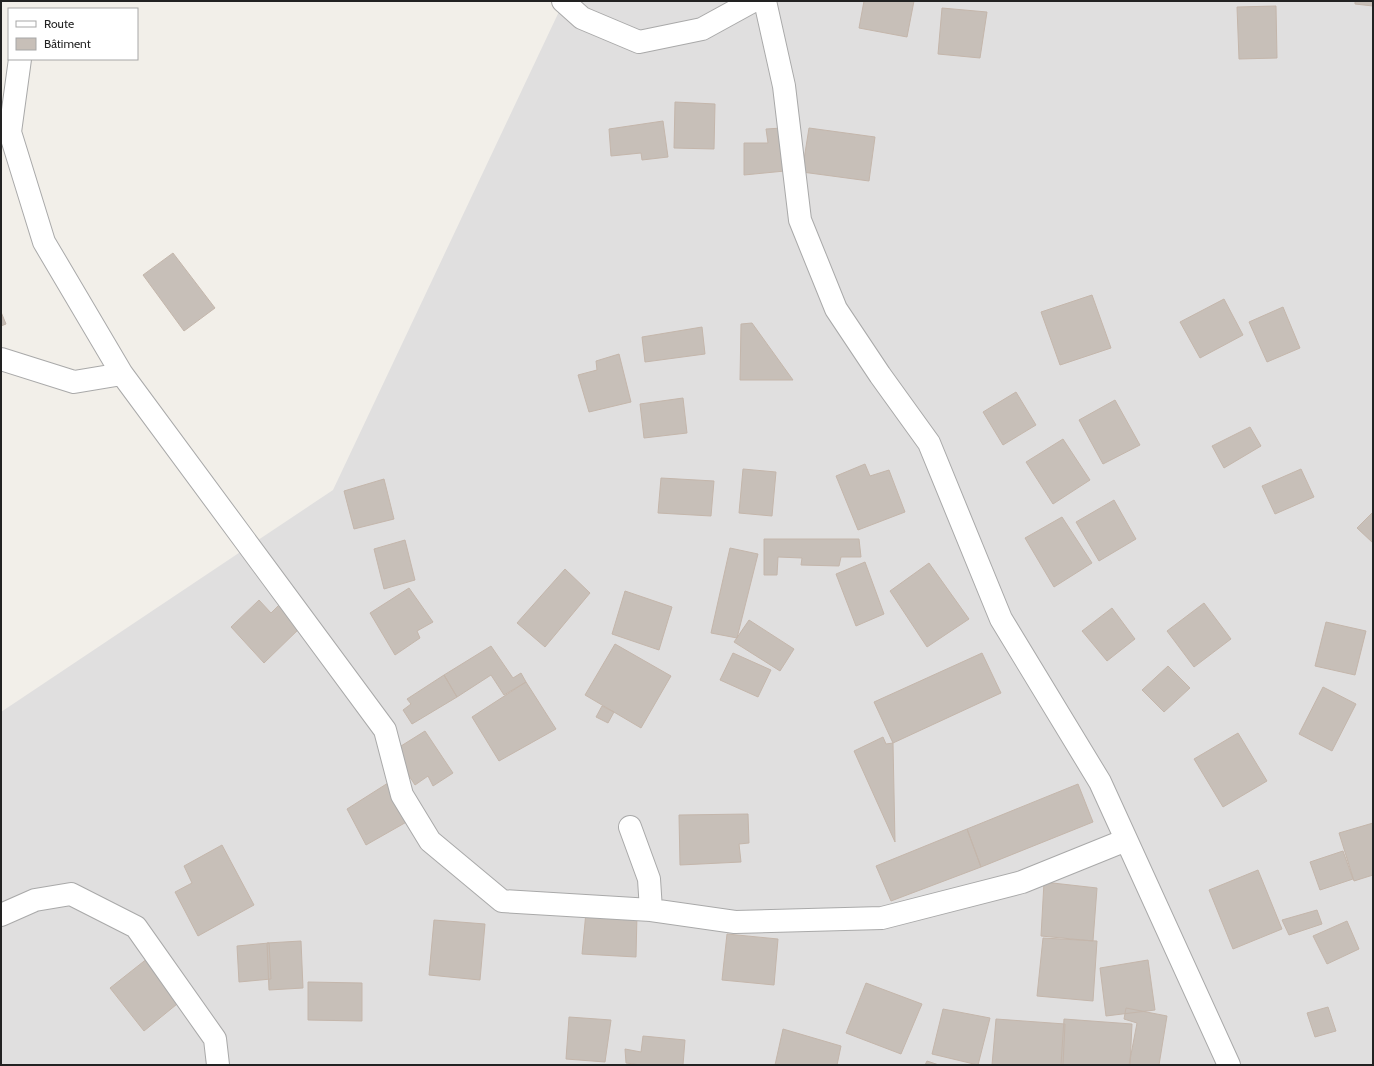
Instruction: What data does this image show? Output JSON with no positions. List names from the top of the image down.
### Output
{
  "legend": ["Route", "Bâtiment"]
}
